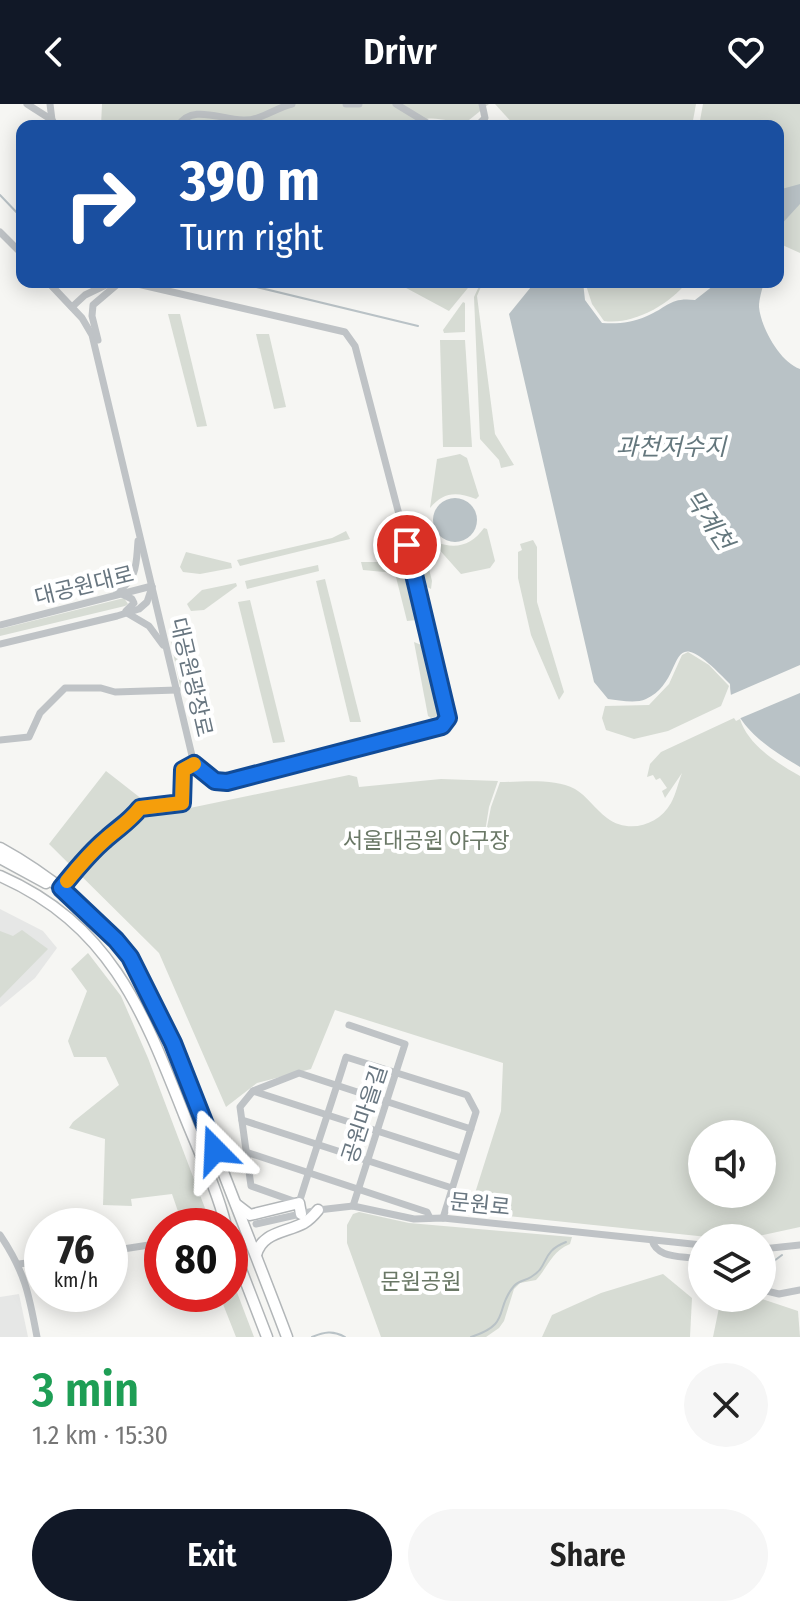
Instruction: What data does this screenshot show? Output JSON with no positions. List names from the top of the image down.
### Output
{
  "streets": {
    "street": [
      "대공원대로",
      "대공원광장로",
      "공원마을길",
      "문원로"
    ]
  },
  "crossings": [
    ["대공원대로", "대공원광장로"],
    ["공원마을길", "문원로"]
  ],
  "water": ["과천저수지", "막계천"],
  "parks": ["서울대공원 야구장", "문원공원"],
  "page": {
    "header": "Drivr",
    "turn": ["390 m", "Turn right"],
    "speed": "76 km/h",
    "limit": "80",
    "heading": ["3 min", "1.2 km · 15:30"],
    "buttons": ["Exit", "Share"]
  }
}
